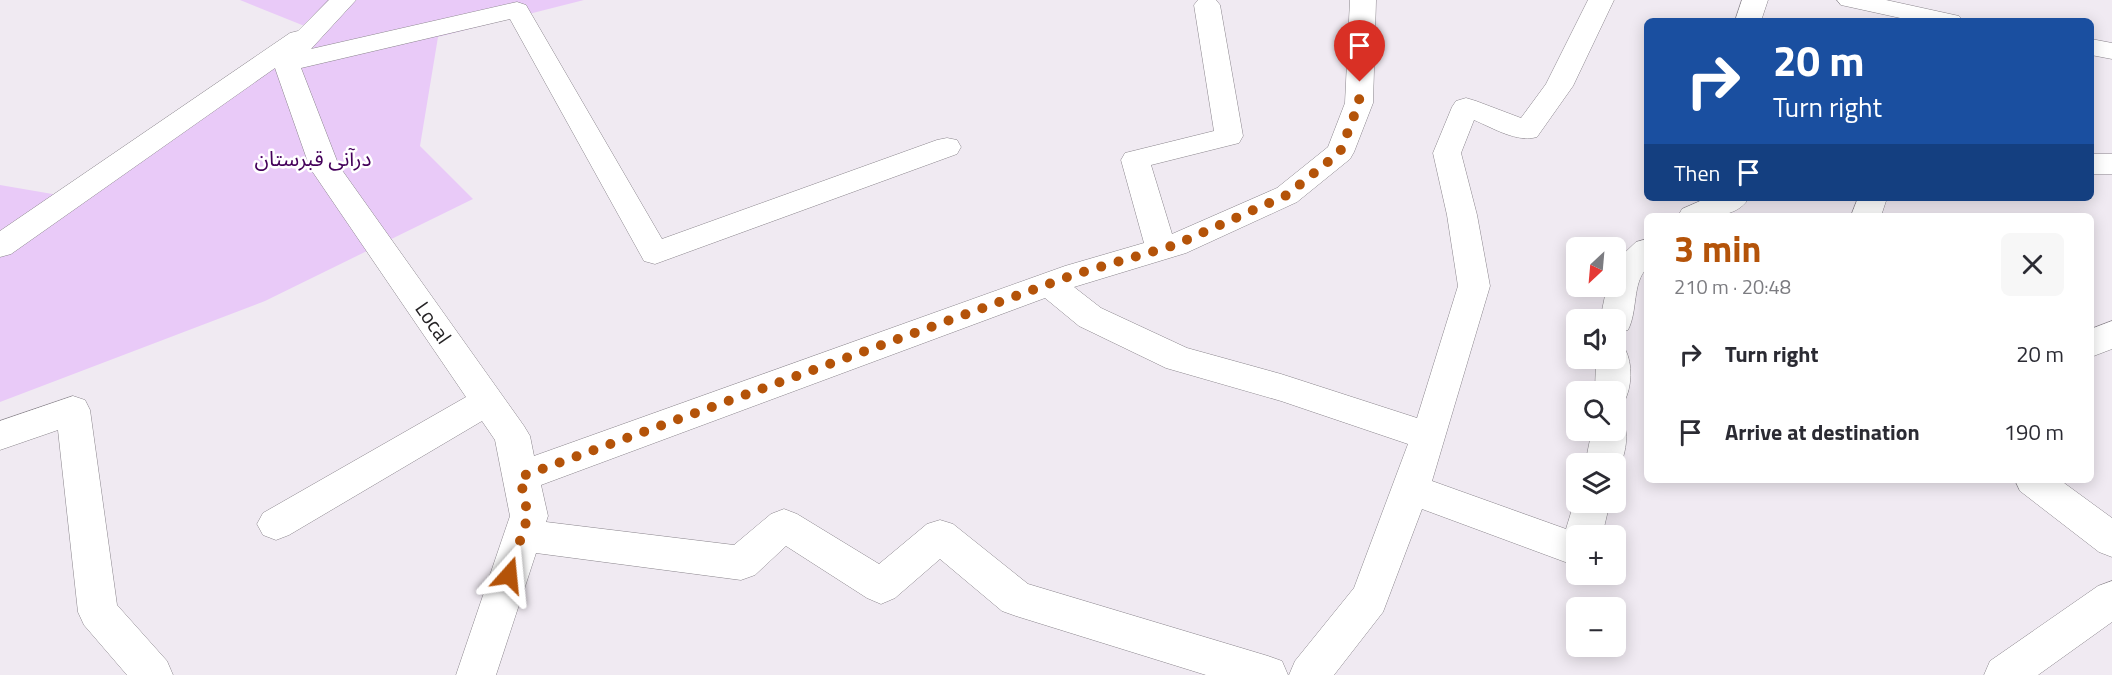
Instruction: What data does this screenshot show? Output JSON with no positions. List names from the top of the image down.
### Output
{
  "streets": {
    "street": ["Local"]
  },
  "parks": ["درآنی قبرستان"],
  "north": "bottom left",
  "page": {
    "turn": ["20 m", "Turn right"],
    "then": "Then",
    "heading": ["3 min", "210 m · 20:48"],
    "map_buttons": ["+", "−"],
    "list": [
      {
        "name": "Turn right",
        "value": "20 m"
      },
      {
        "name": "Arrive at destination",
        "value": "190 m"
      }
    ]
  }
}
